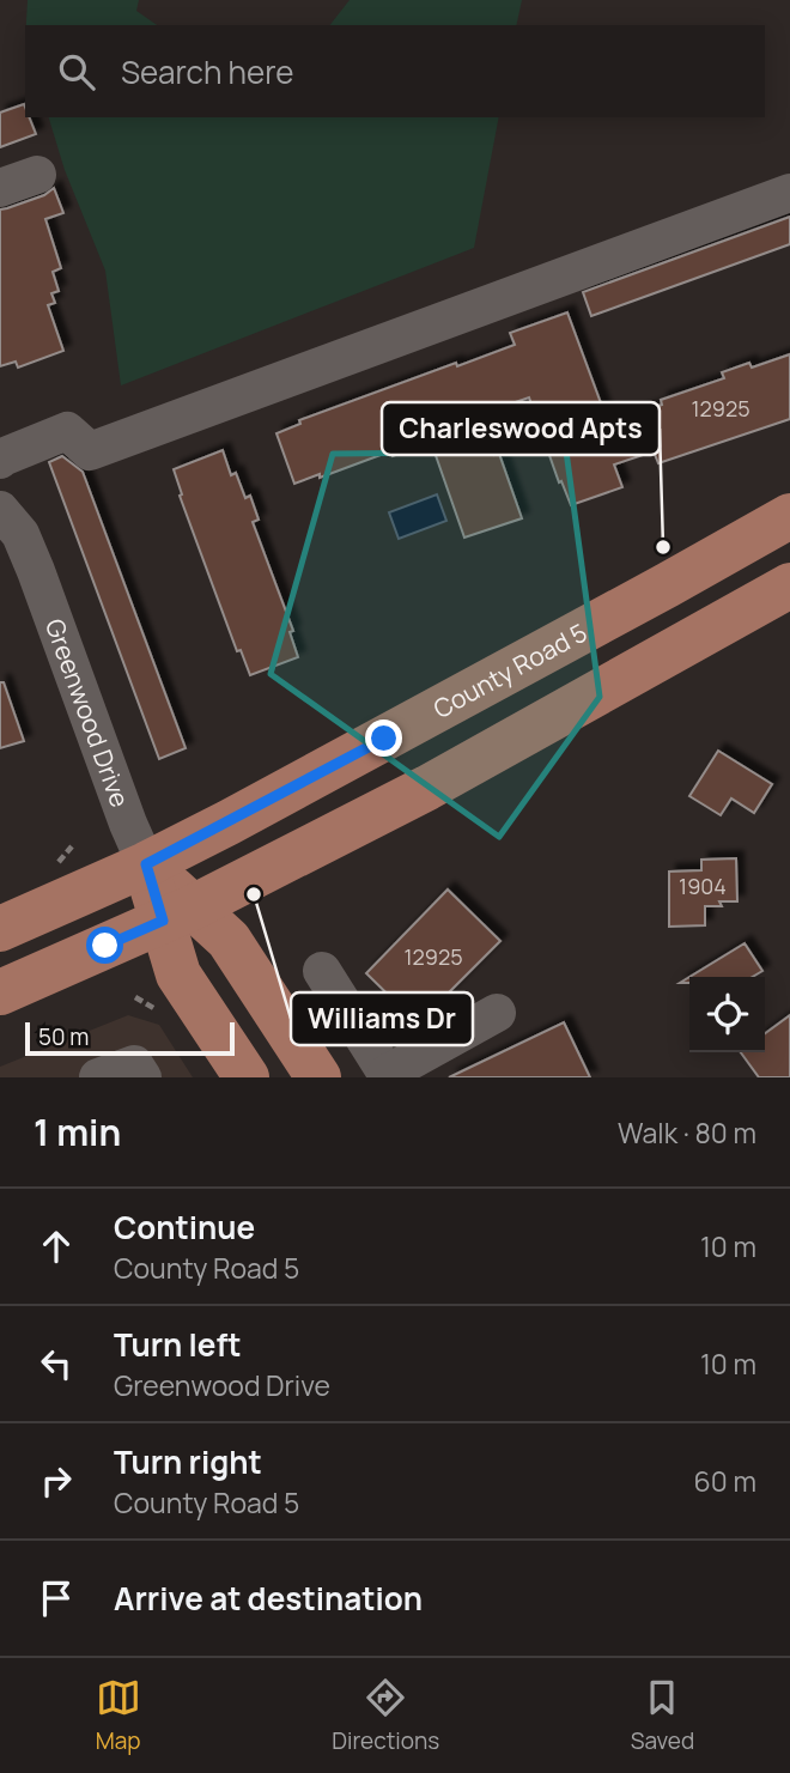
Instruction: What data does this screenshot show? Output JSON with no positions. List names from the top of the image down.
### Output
{
  "streets": {
    "main road": ["County Road 5"],
    "street": ["Greenwood Drive"]
  },
  "crossings": [
    ["County Road 5", "Greenwood Drive"]
  ],
  "places": ["Charleswood Apts", "Williams Dr"],
  "house_numbers": ["12925", "1904", "12925"],
  "scale_bar": "50 m",
  "page": {
    "search": "Search here",
    "scale": "50 m",
    "heading": ["1 min", "Walk · 80 m"],
    "list": [
      ["Continue", "County Road 5", "10 m"],
      ["Turn left", "Greenwood Drive", "10 m"],
      ["Turn right", "County Road 5", "60 m"],
      "Arrive at destination"
    ],
    "nav": ["Map", "Directions", "Saved"]
  }
}
